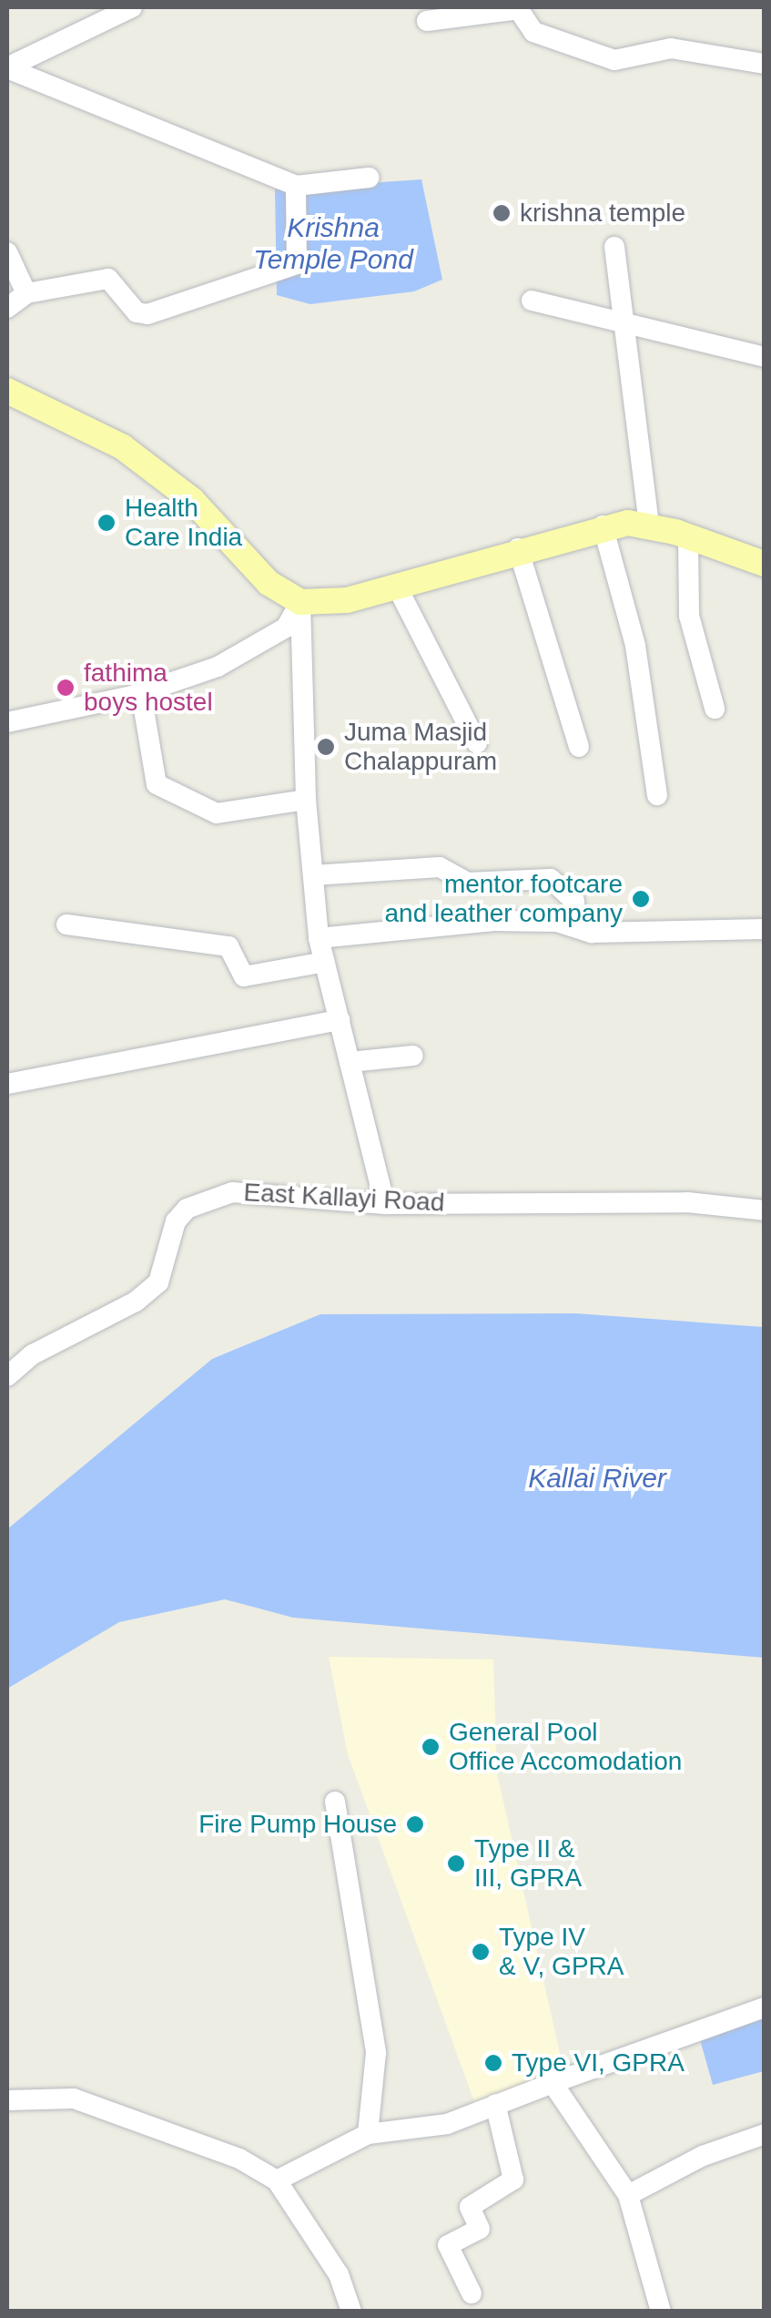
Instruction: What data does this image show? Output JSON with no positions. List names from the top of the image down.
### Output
{
  "streets": {
    "street": ["East Kallayi Road"]
  },
  "water": ["Krishna Temple Pond", "Kallai River"],
  "places": [
    "krishna temple",
    "Health Care India",
    "fathima boys hostel",
    "Juma Masjid Chalappuram",
    "mentor footcare and leather company",
    "General Pool Office Accomodation",
    "Fire Pump House",
    "Type II & III, GPRA",
    "Type IV & V, GPRA",
    "Type VI, GPRA"
  ]
}
